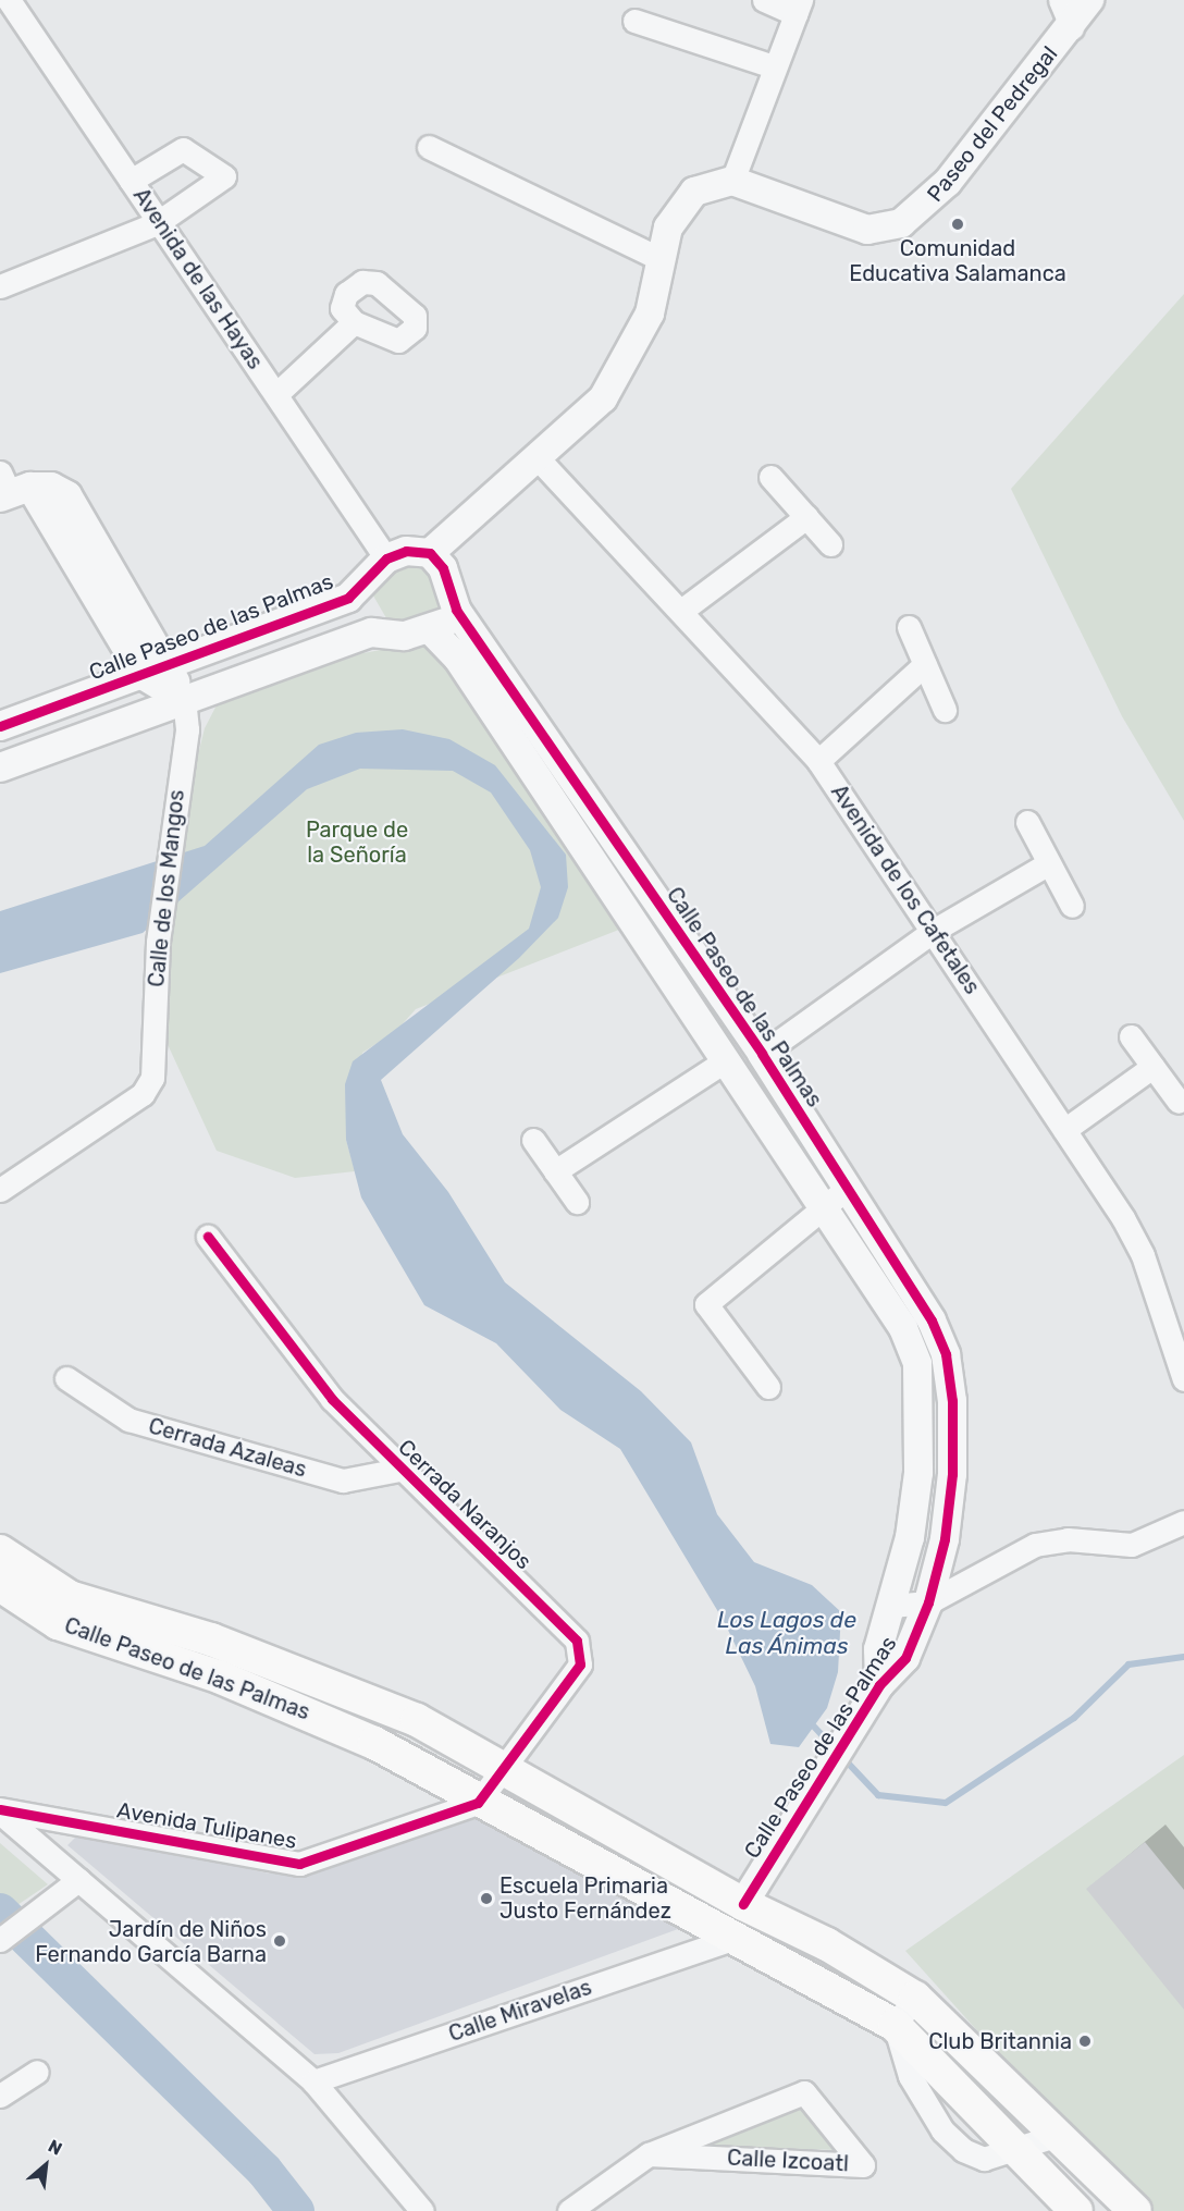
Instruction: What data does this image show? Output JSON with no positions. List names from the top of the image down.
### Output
{
  "streets": {
    "main road": ["Calle Paseo de las Palmas"],
    "street": [
      "Paseo del Pedregal",
      "Avenida de las Hayas",
      "Calle de los Mangos",
      "Avenida de los Cafetales",
      "Cerrada Azaleas",
      "Cerrada Naranjos",
      "Avenida Tulipanes",
      "Calle Miravelas",
      "Calle Izcoatl"
    ]
  },
  "crossings": [
    ["Avenida de las Hayas", "Calle Paseo de las Palmas"],
    ["Calle Paseo de las Palmas", "Cerrada Naranjos"],
    ["Calle Paseo de las Palmas", "Avenida Tulipanes"],
    ["Calle Paseo de las Palmas", "Calle Miravelas"],
    ["Cerrada Azaleas", "Cerrada Naranjos"],
    ["Cerrada Naranjos", "Avenida Tulipanes"]
  ],
  "water": ["Los Lagos de Las Ánimas"],
  "parks": ["Parque de la Señoría"],
  "places": [
    "Comunidad Educativa Salamanca",
    "Escuela Primaria Justo Fernández",
    "Jardín de Niños Fernando García Barna",
    "Club Britannia"
  ],
  "north": "top right"
}
